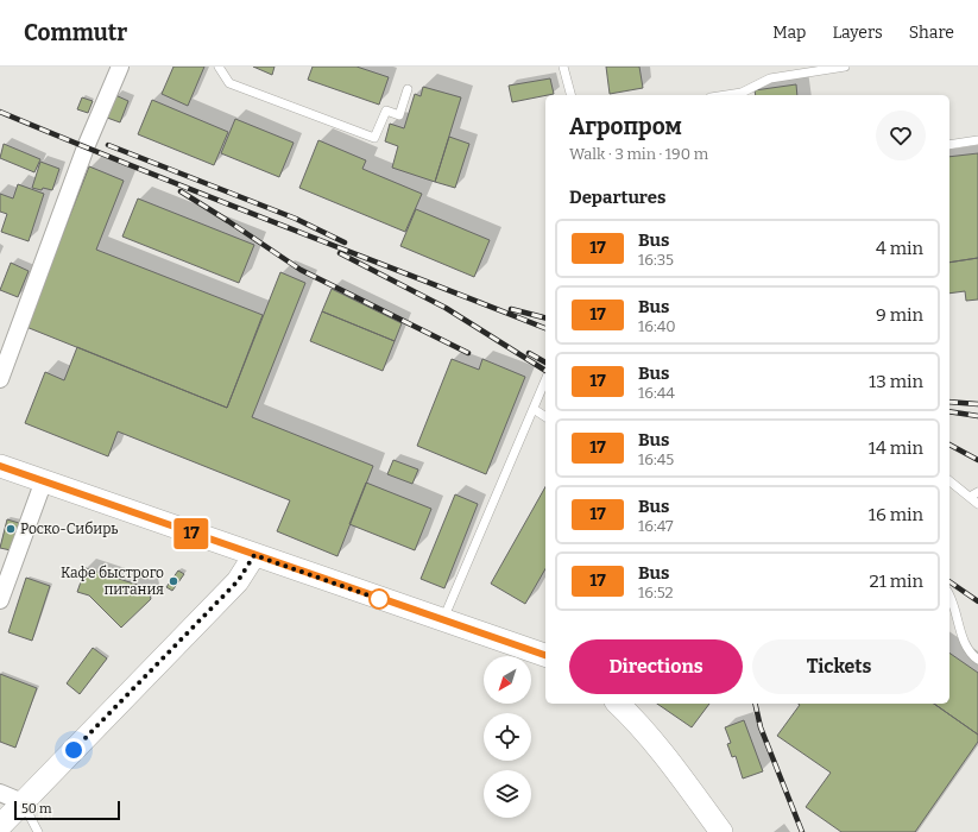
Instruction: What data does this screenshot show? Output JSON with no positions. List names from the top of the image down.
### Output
{
  "places": ["Роско-Сибирь", "Кафе быстрого питания"],
  "lines": ["bus line 17"],
  "scale_bar": "50 m",
  "north": "bottom left",
  "page": {
    "header": "Commutr",
    "nav": ["Map", "Layers", "Share"],
    "on_map": "17",
    "heading": [
      ["Агропром", "Walk · 3 min · 190 m"],
      "Departures"
    ],
    "list": [
      {
        "mark": "17",
        "name": "Bus",
        "note": "16:35",
        "value": "4 min"
      },
      {
        "mark": "17",
        "name": "Bus",
        "note": "16:40",
        "value": "9 min"
      },
      {
        "mark": "17",
        "name": "Bus",
        "note": "16:44",
        "value": "13 min"
      },
      {
        "mark": "17",
        "name": "Bus",
        "note": "16:45",
        "value": "14 min"
      },
      {
        "mark": "17",
        "name": "Bus",
        "note": "16:47",
        "value": "16 min"
      },
      {
        "mark": "17",
        "name": "Bus",
        "note": "16:52",
        "value": "21 min"
      }
    ],
    "buttons": ["Directions", "Tickets"],
    "scale": "50 m"
  }
}
